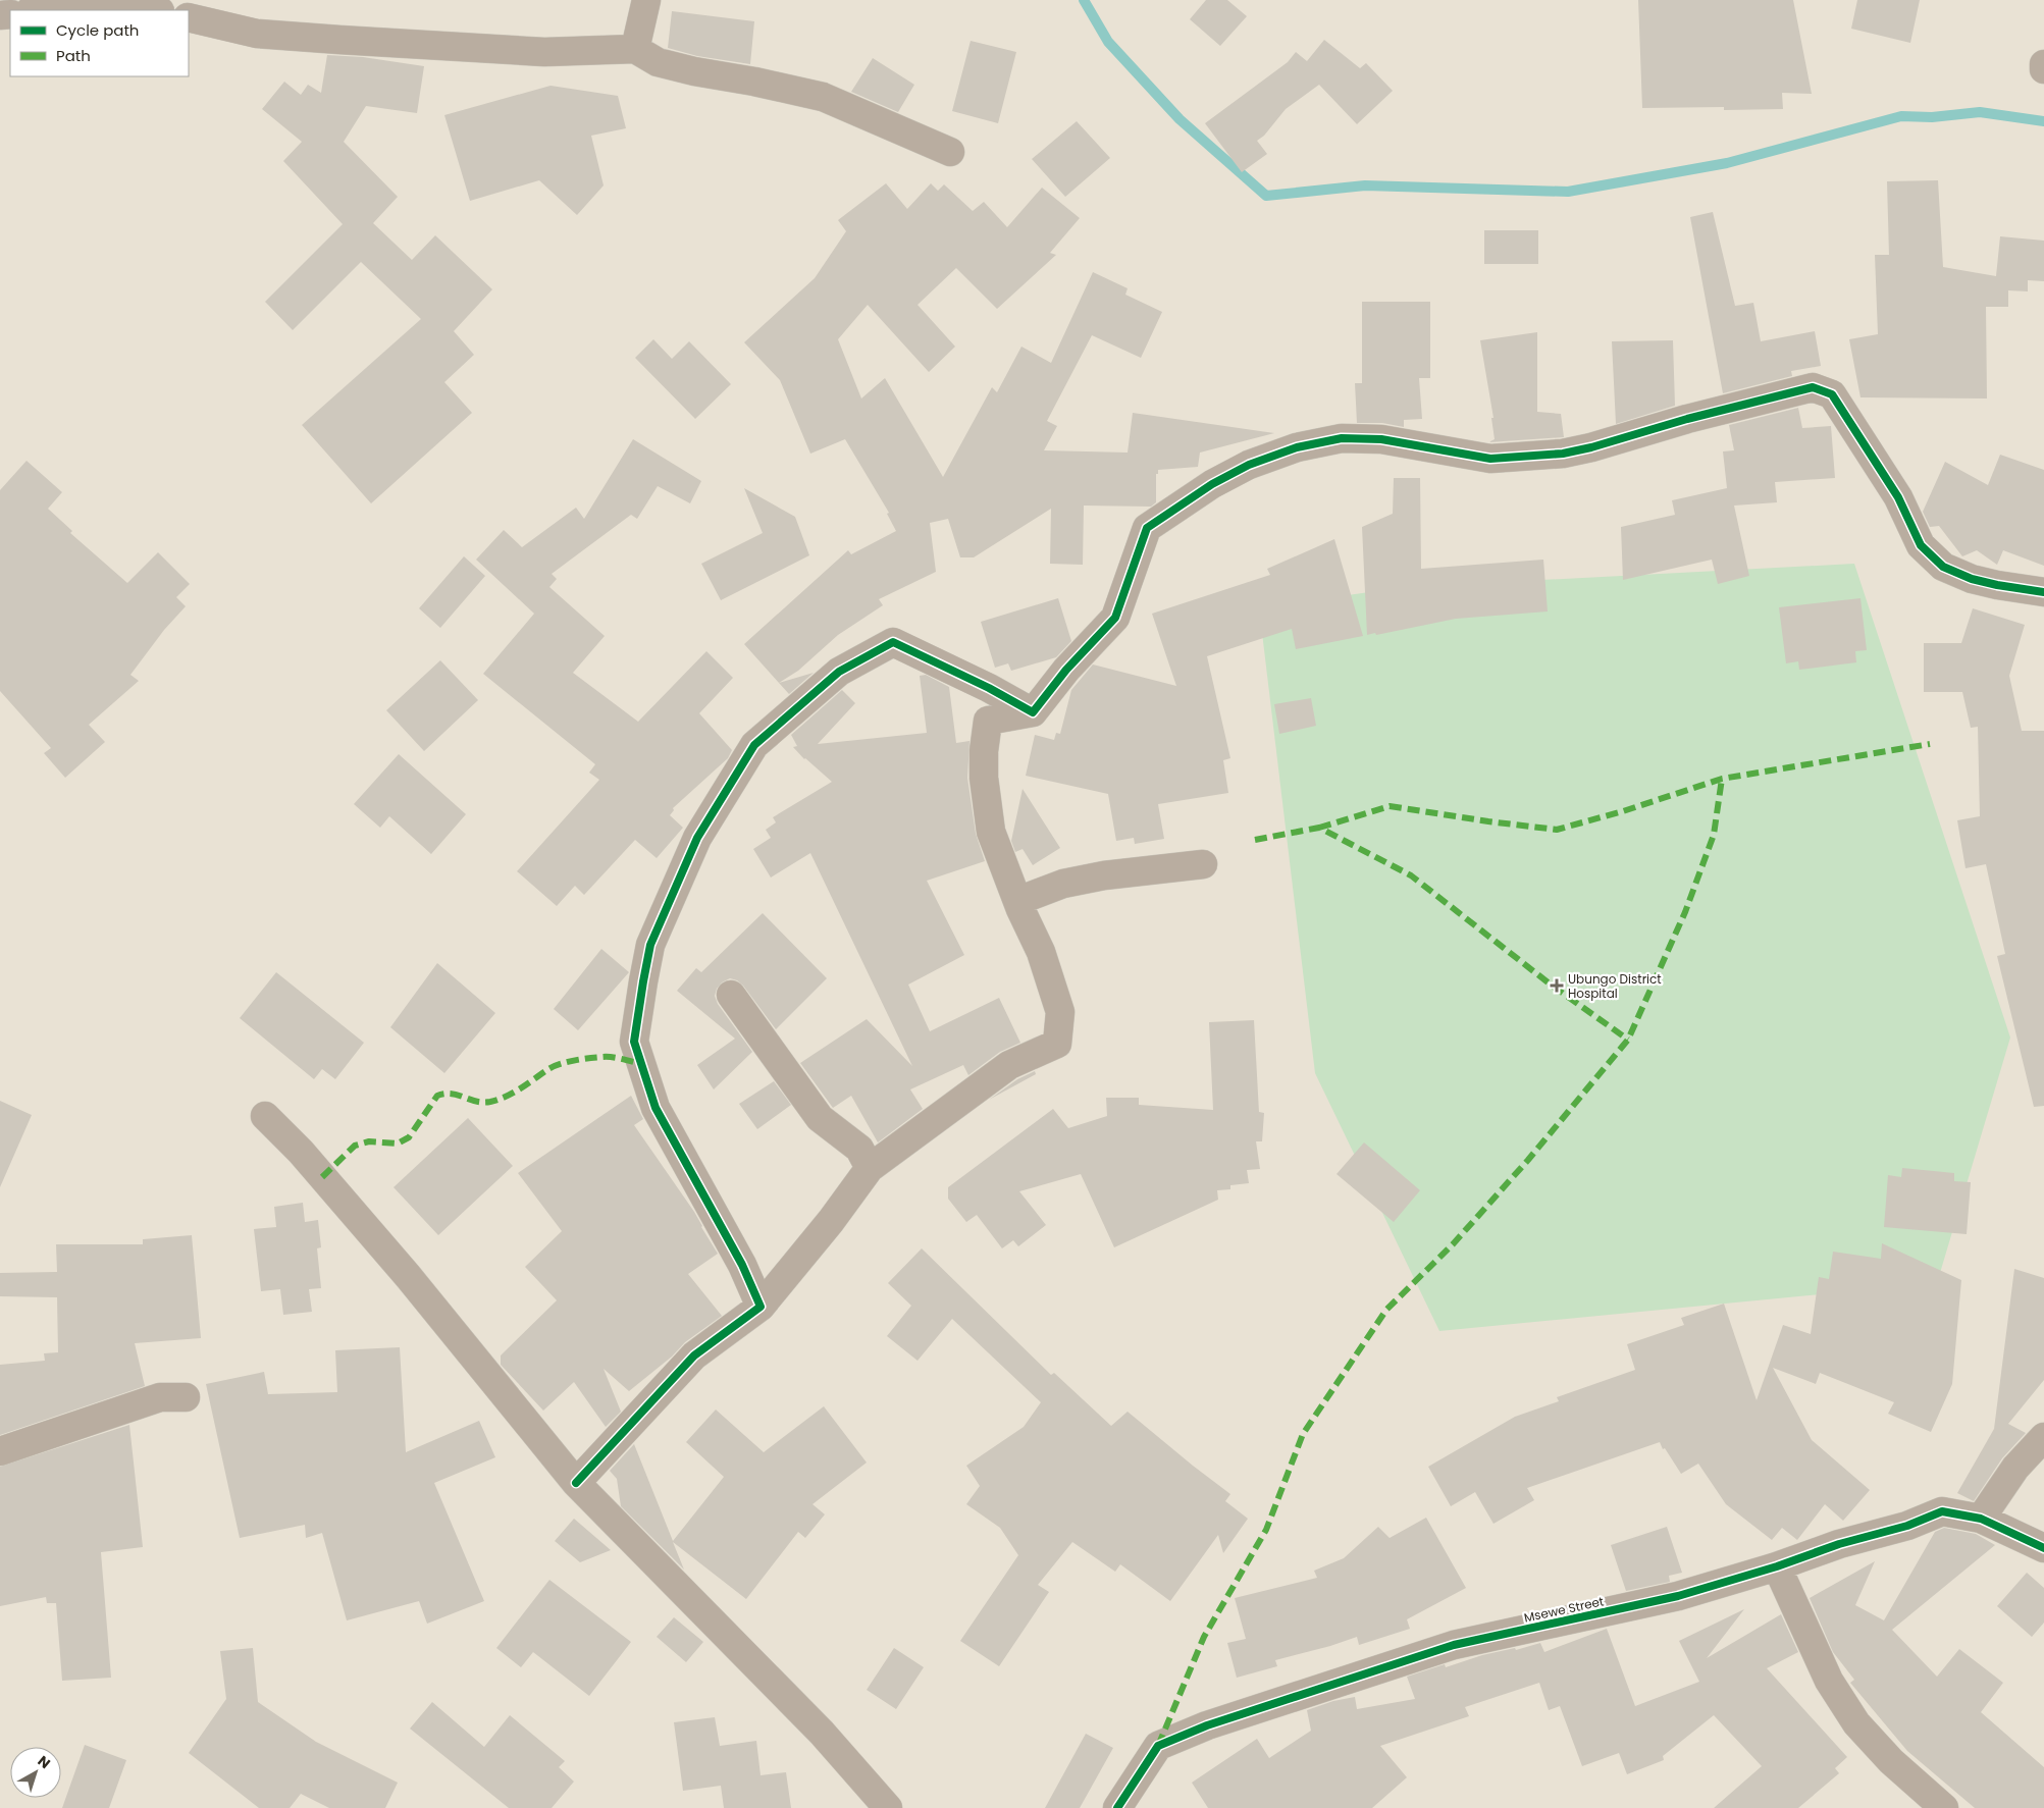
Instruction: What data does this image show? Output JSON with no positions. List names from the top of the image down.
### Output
{
  "streets": {
    "street": ["Msewe Street"]
  },
  "places": {
    "health": ["Ubungo District Hospital"]
  },
  "legend": ["Cycle path", "Path"],
  "north": "top right"
}
